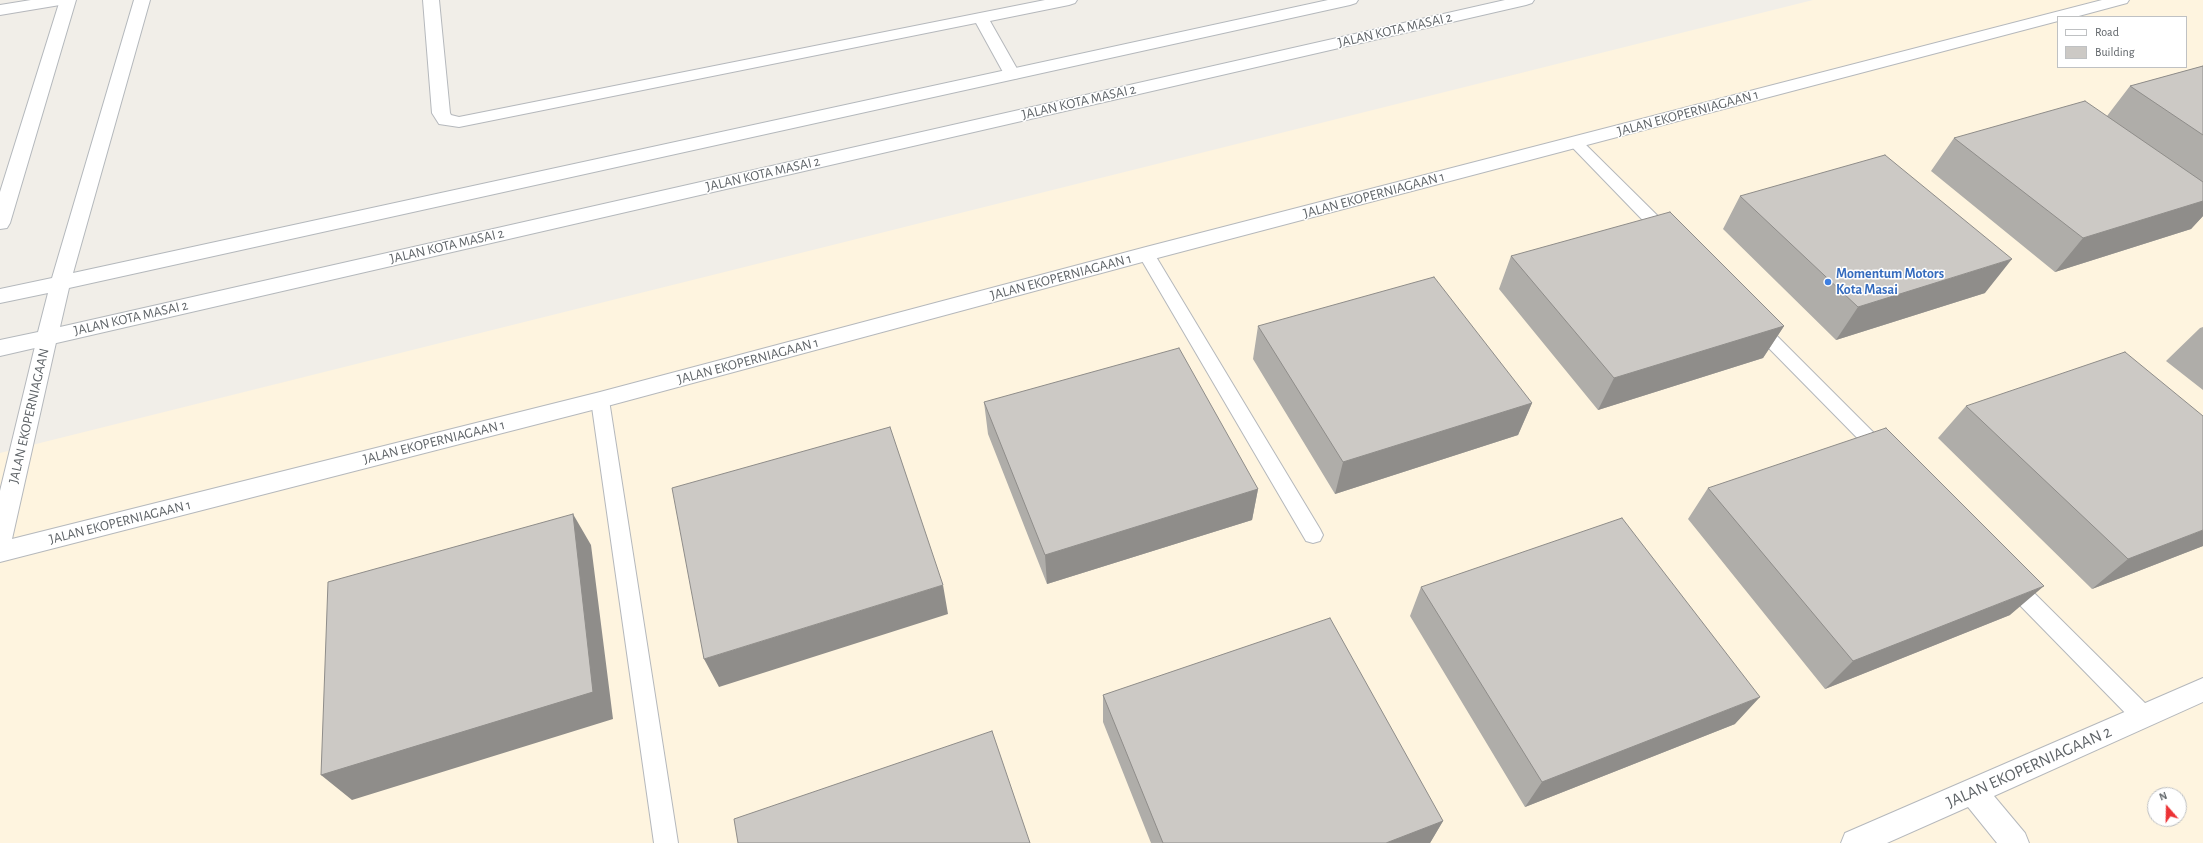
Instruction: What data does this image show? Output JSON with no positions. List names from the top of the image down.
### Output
{
  "streets": {
    "street": [
      "JALAN KOTA MASAI 2",
      "JALAN EKOPERNIAGAAN 1",
      "JALAN EKOPERNIAGAAN",
      "JALAN EKOPERNIAGAAN 2"
    ]
  },
  "crossings": [
    ["JALAN KOTA MASAI 2", "JALAN EKOPERNIAGAAN"]
  ],
  "places": ["Momentum Motors Kota Masai"],
  "legend": ["Road", "Building"],
  "north": "top"
}
